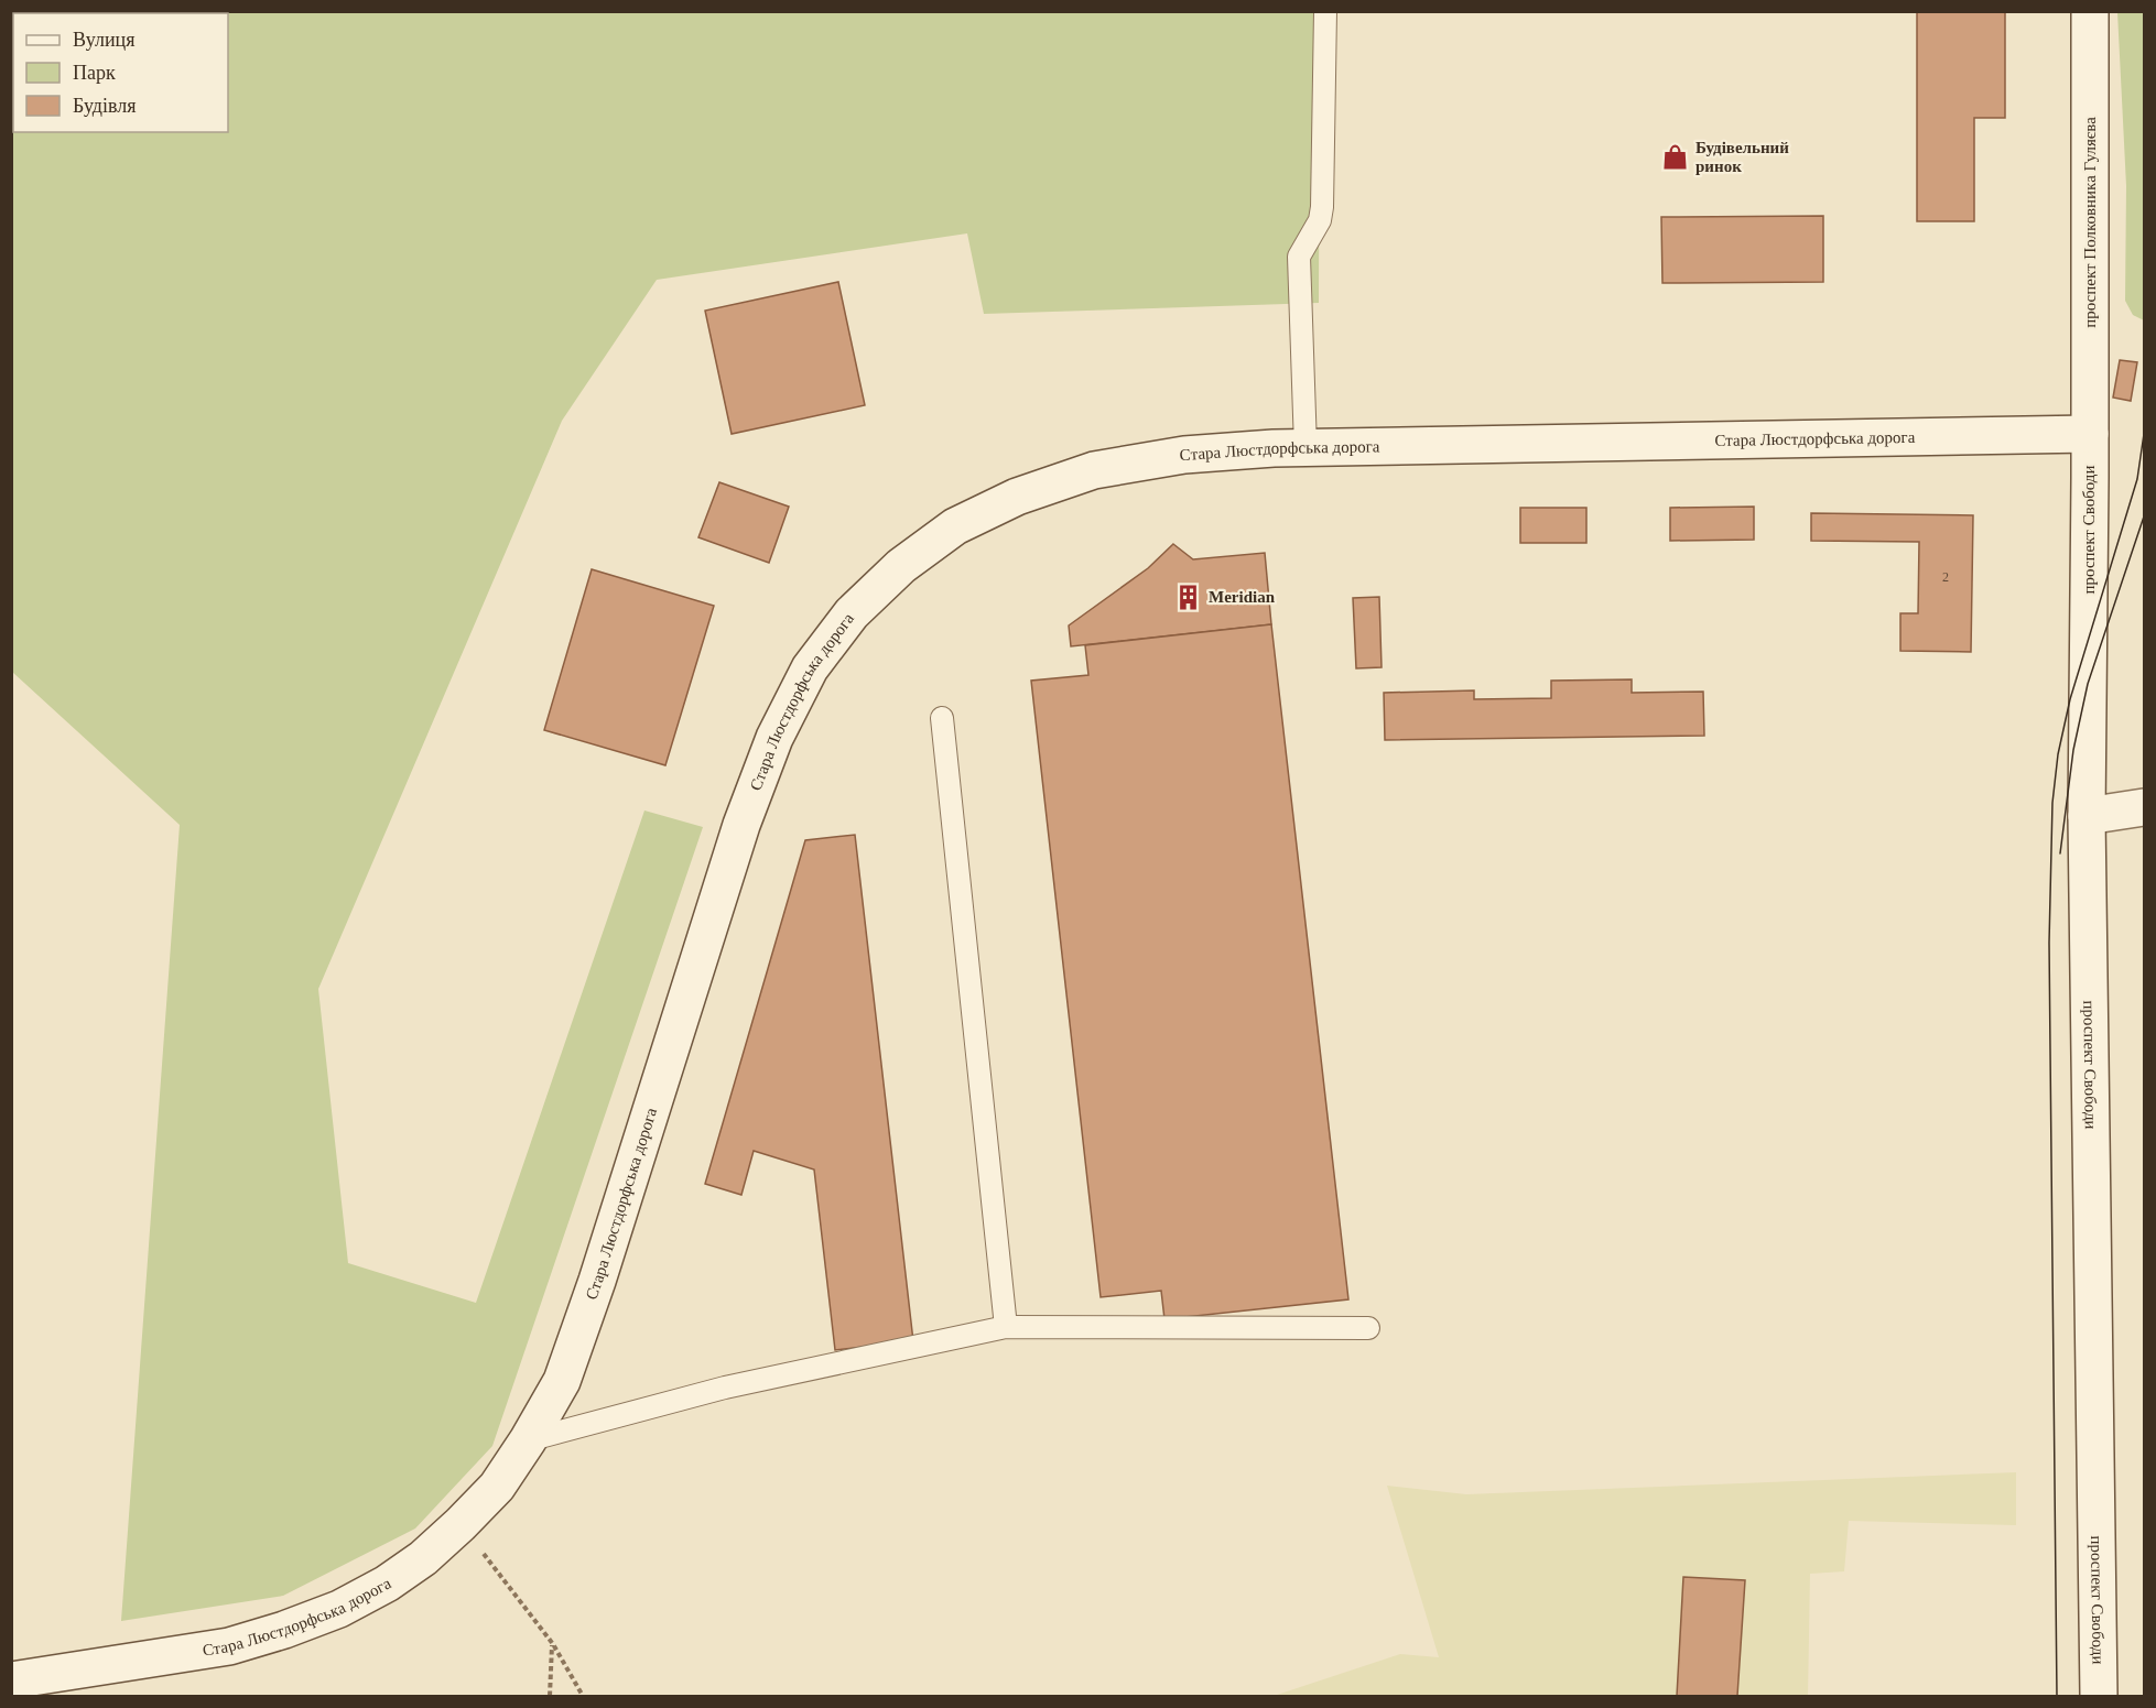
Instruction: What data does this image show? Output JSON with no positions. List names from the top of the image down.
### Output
{
  "streets": {
    "main road": ["проспект Полковника Гуляєва", "Стара Люстдорфська дорога", "проспект Свободи"]
  },
  "crossings": [
    ["проспект Полковника Гуляєва", "Стара Люстдорфська дорога"],
    ["проспект Полковника Гуляєва", "проспект Свободи"],
    ["Стара Люстдорфська дорога", "проспект Свободи"]
  ],
  "places": {
    "shop": ["Будівельний ринок"],
    "building": ["Meridian"]
  },
  "house_numbers": ["2"],
  "legend": ["Вулиця", "Парк", "Будівля"]
}
